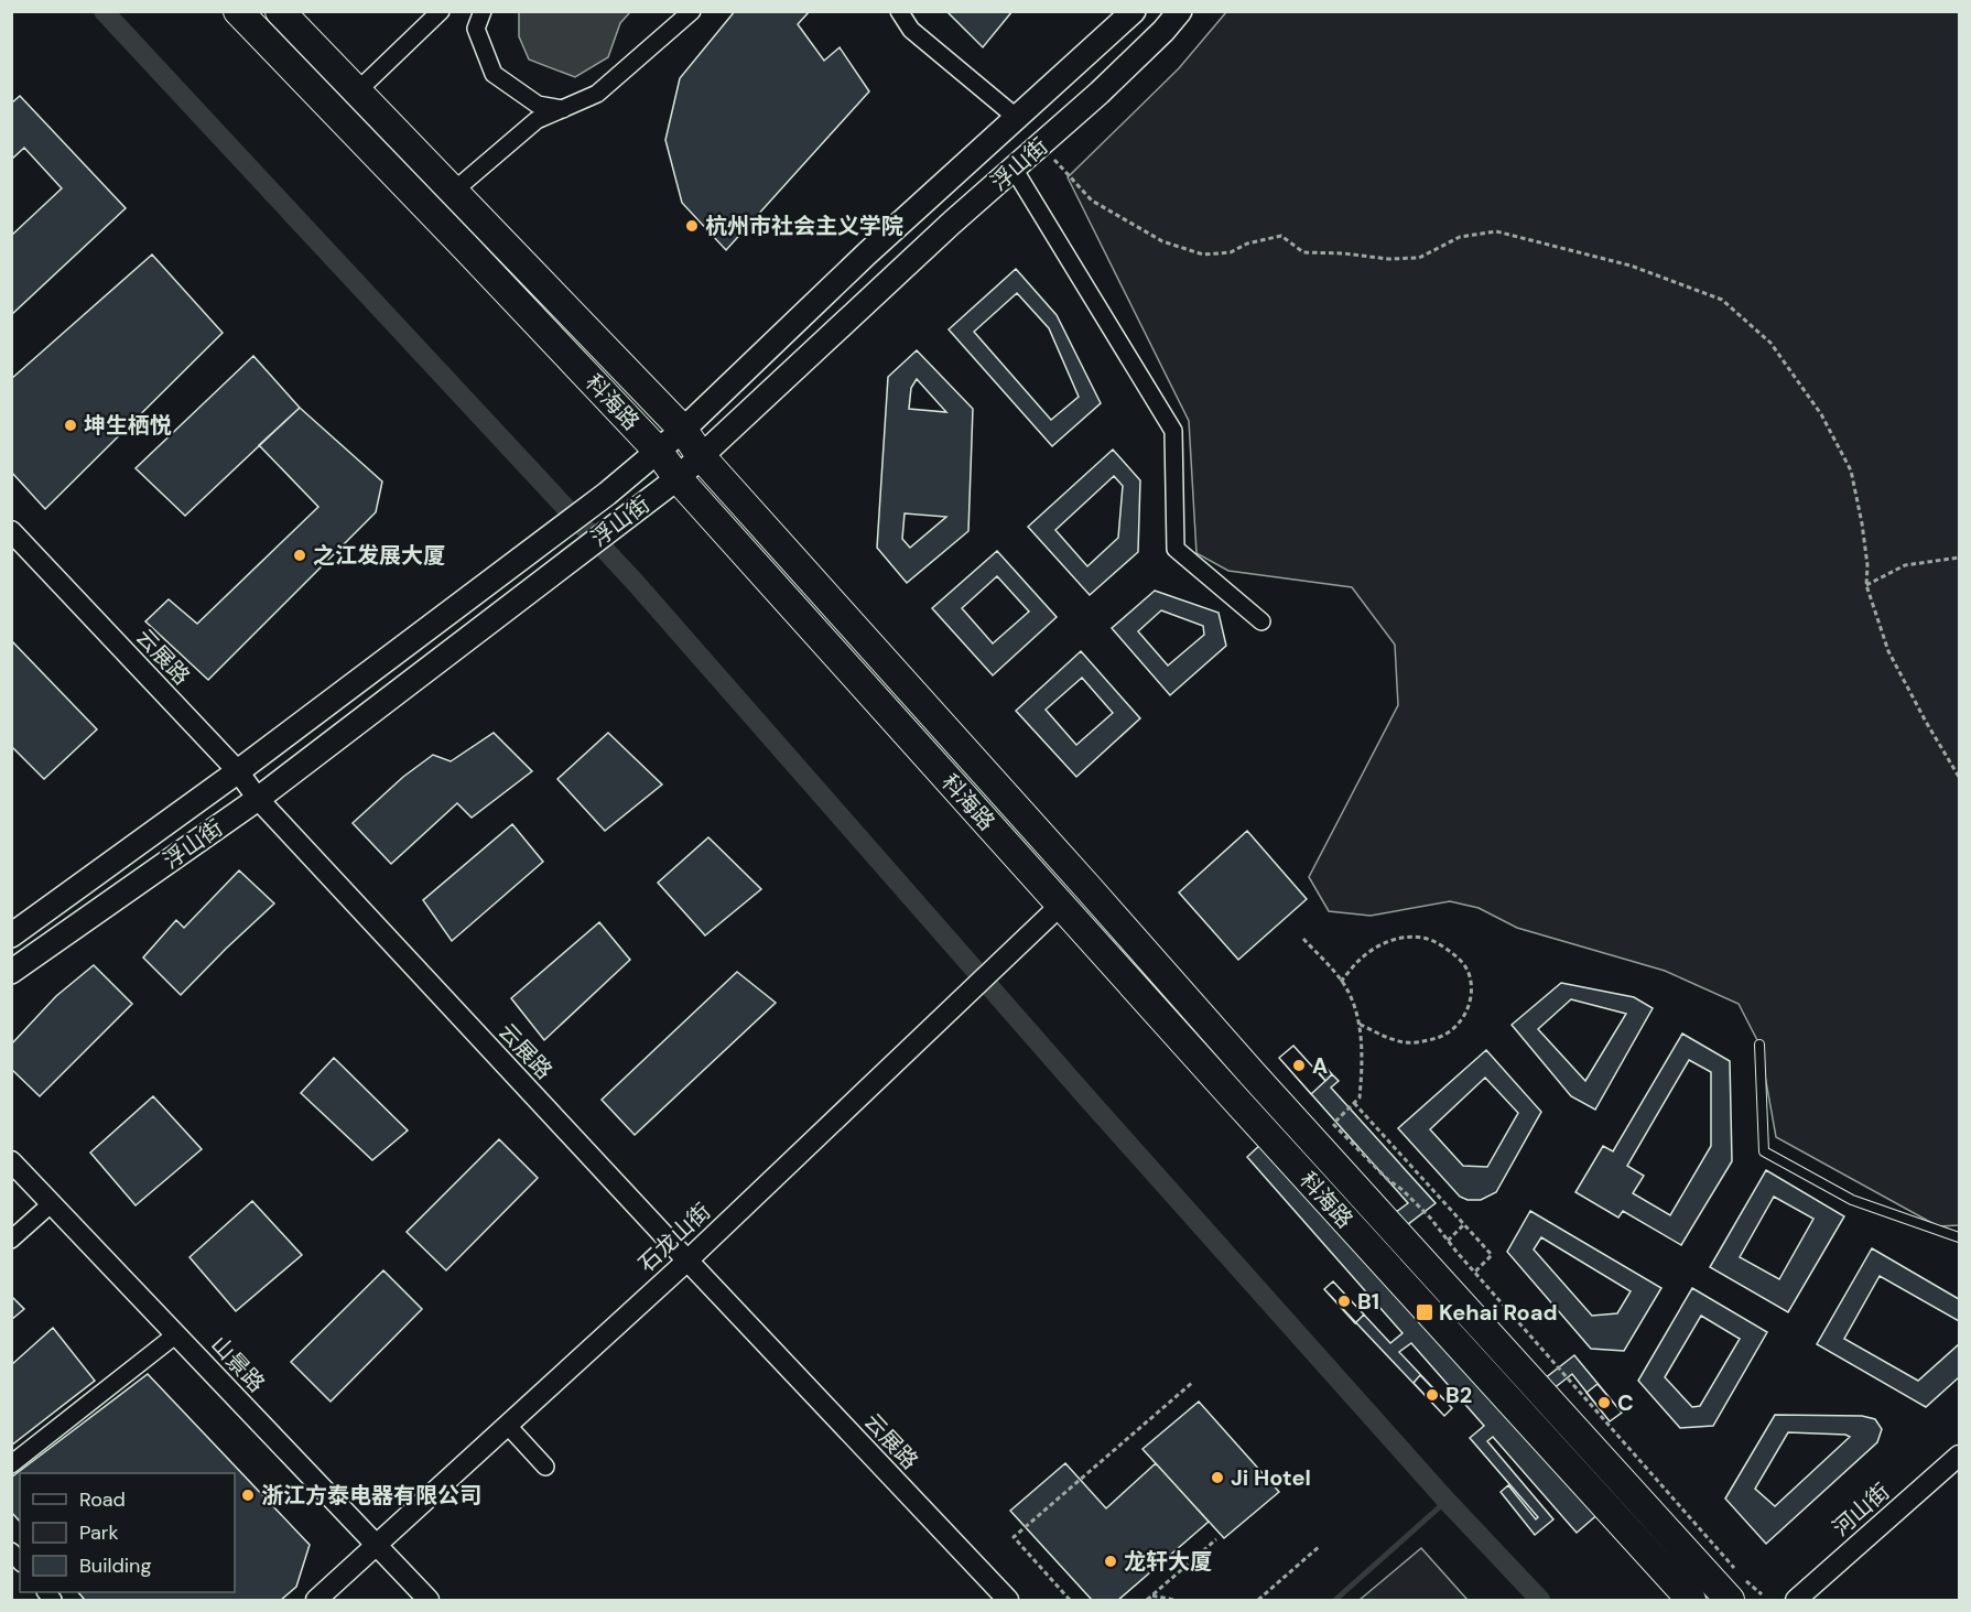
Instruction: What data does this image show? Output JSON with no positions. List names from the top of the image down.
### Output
{
  "streets": {
    "highway": ["科海路"],
    "main road": ["浮山街"],
    "street": [
      "云展路",
      "石龙山街",
      "山景路",
      "河山街"
    ]
  },
  "crossings": [
    ["浮山街", "科海路"],
    ["浮山街", "云展路"],
    ["科海路", "石龙山街"],
    ["云展路", "石龙山街"],
    ["石龙山街", "山景路"]
  ],
  "places": {
    "other": [
      "杭州市社会主义学院",
      "坤生栖悦",
      "之江发展大厦",
      "A",
      "B1",
      "B2",
      "C",
      "Ji Hotel",
      "浙江方泰电器有限公司",
      "龙轩大厦"
    ],
    "transit": ["Kehai Road"]
  },
  "legend": ["Road", "Park", "Building"]
}
